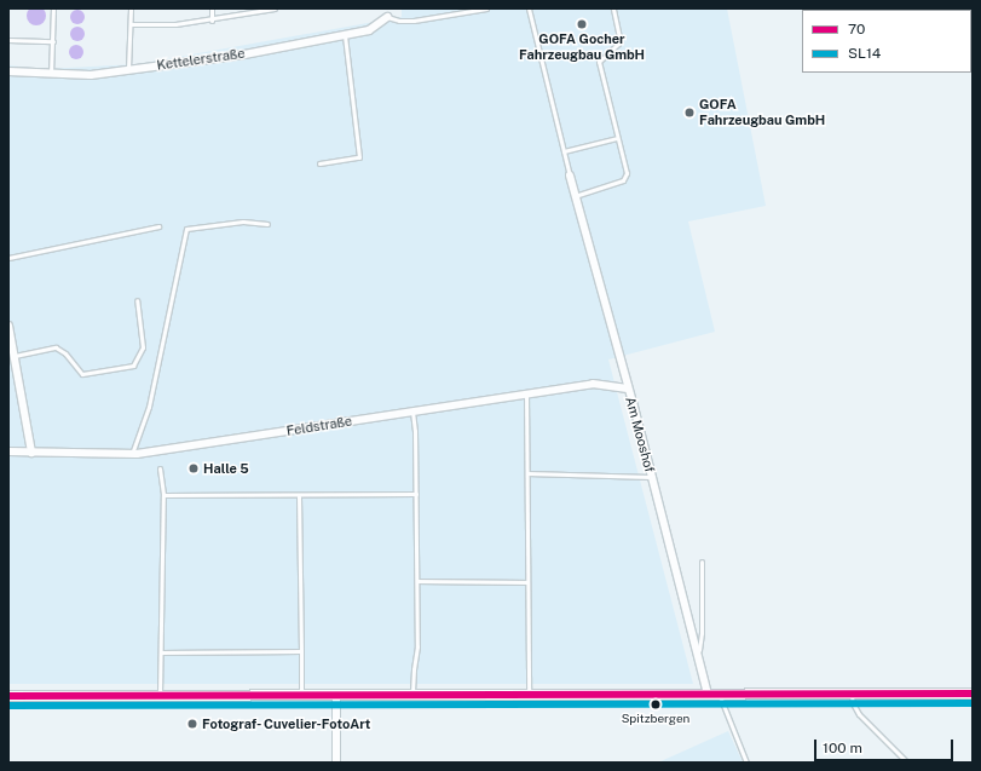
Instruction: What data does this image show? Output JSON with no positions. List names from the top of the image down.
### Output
{
  "streets": {
    "street": ["Kettelerstraße", "Feldstraße", "Am Mooshof"]
  },
  "crossings": [
    ["Feldstraße", "Am Mooshof"]
  ],
  "places": [
    "GOFA Gocher Fahrzeugbau GmbH",
    "GOFA Fahrzeugbau GmbH",
    "Halle 5",
    "Spitzbergen",
    "Fotograf- Cuvelier-FotoArt"
  ],
  "lines": ["transit line 70", "transit line SL14"],
  "legend": ["70", "SL14"],
  "scale_bar": "100 m"
}
